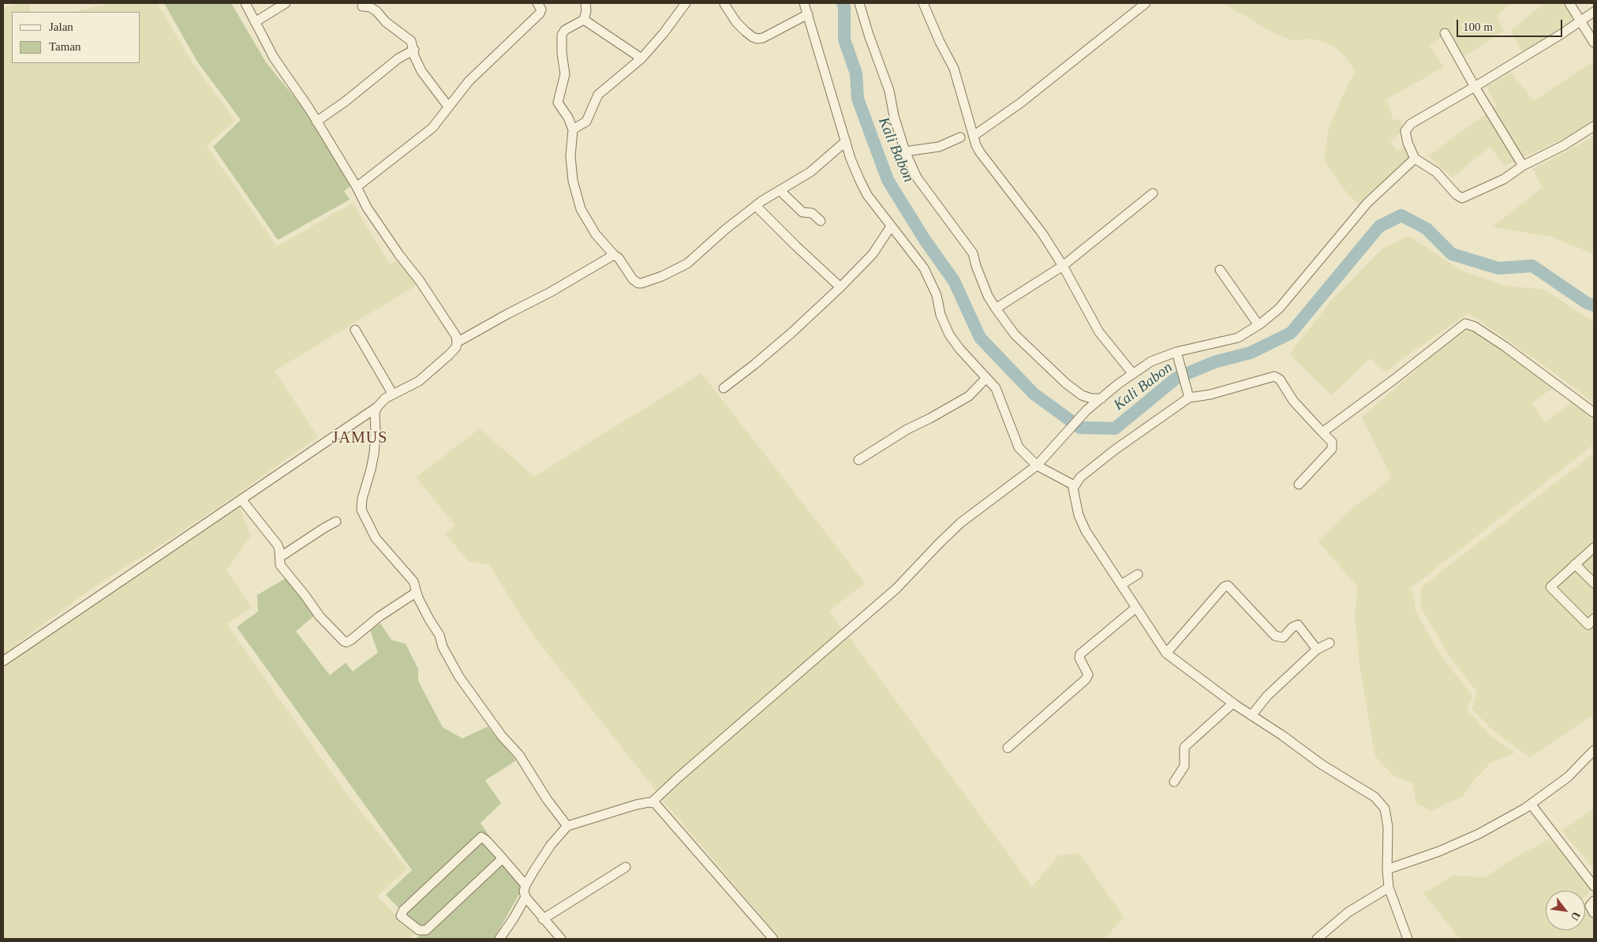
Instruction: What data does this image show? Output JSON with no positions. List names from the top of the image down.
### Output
{
  "districts": ["JAMUS"],
  "water": ["Kali Babon"],
  "legend": ["Jalan", "Taman"],
  "scale_bar": "100 m",
  "north": "bottom right"
}
